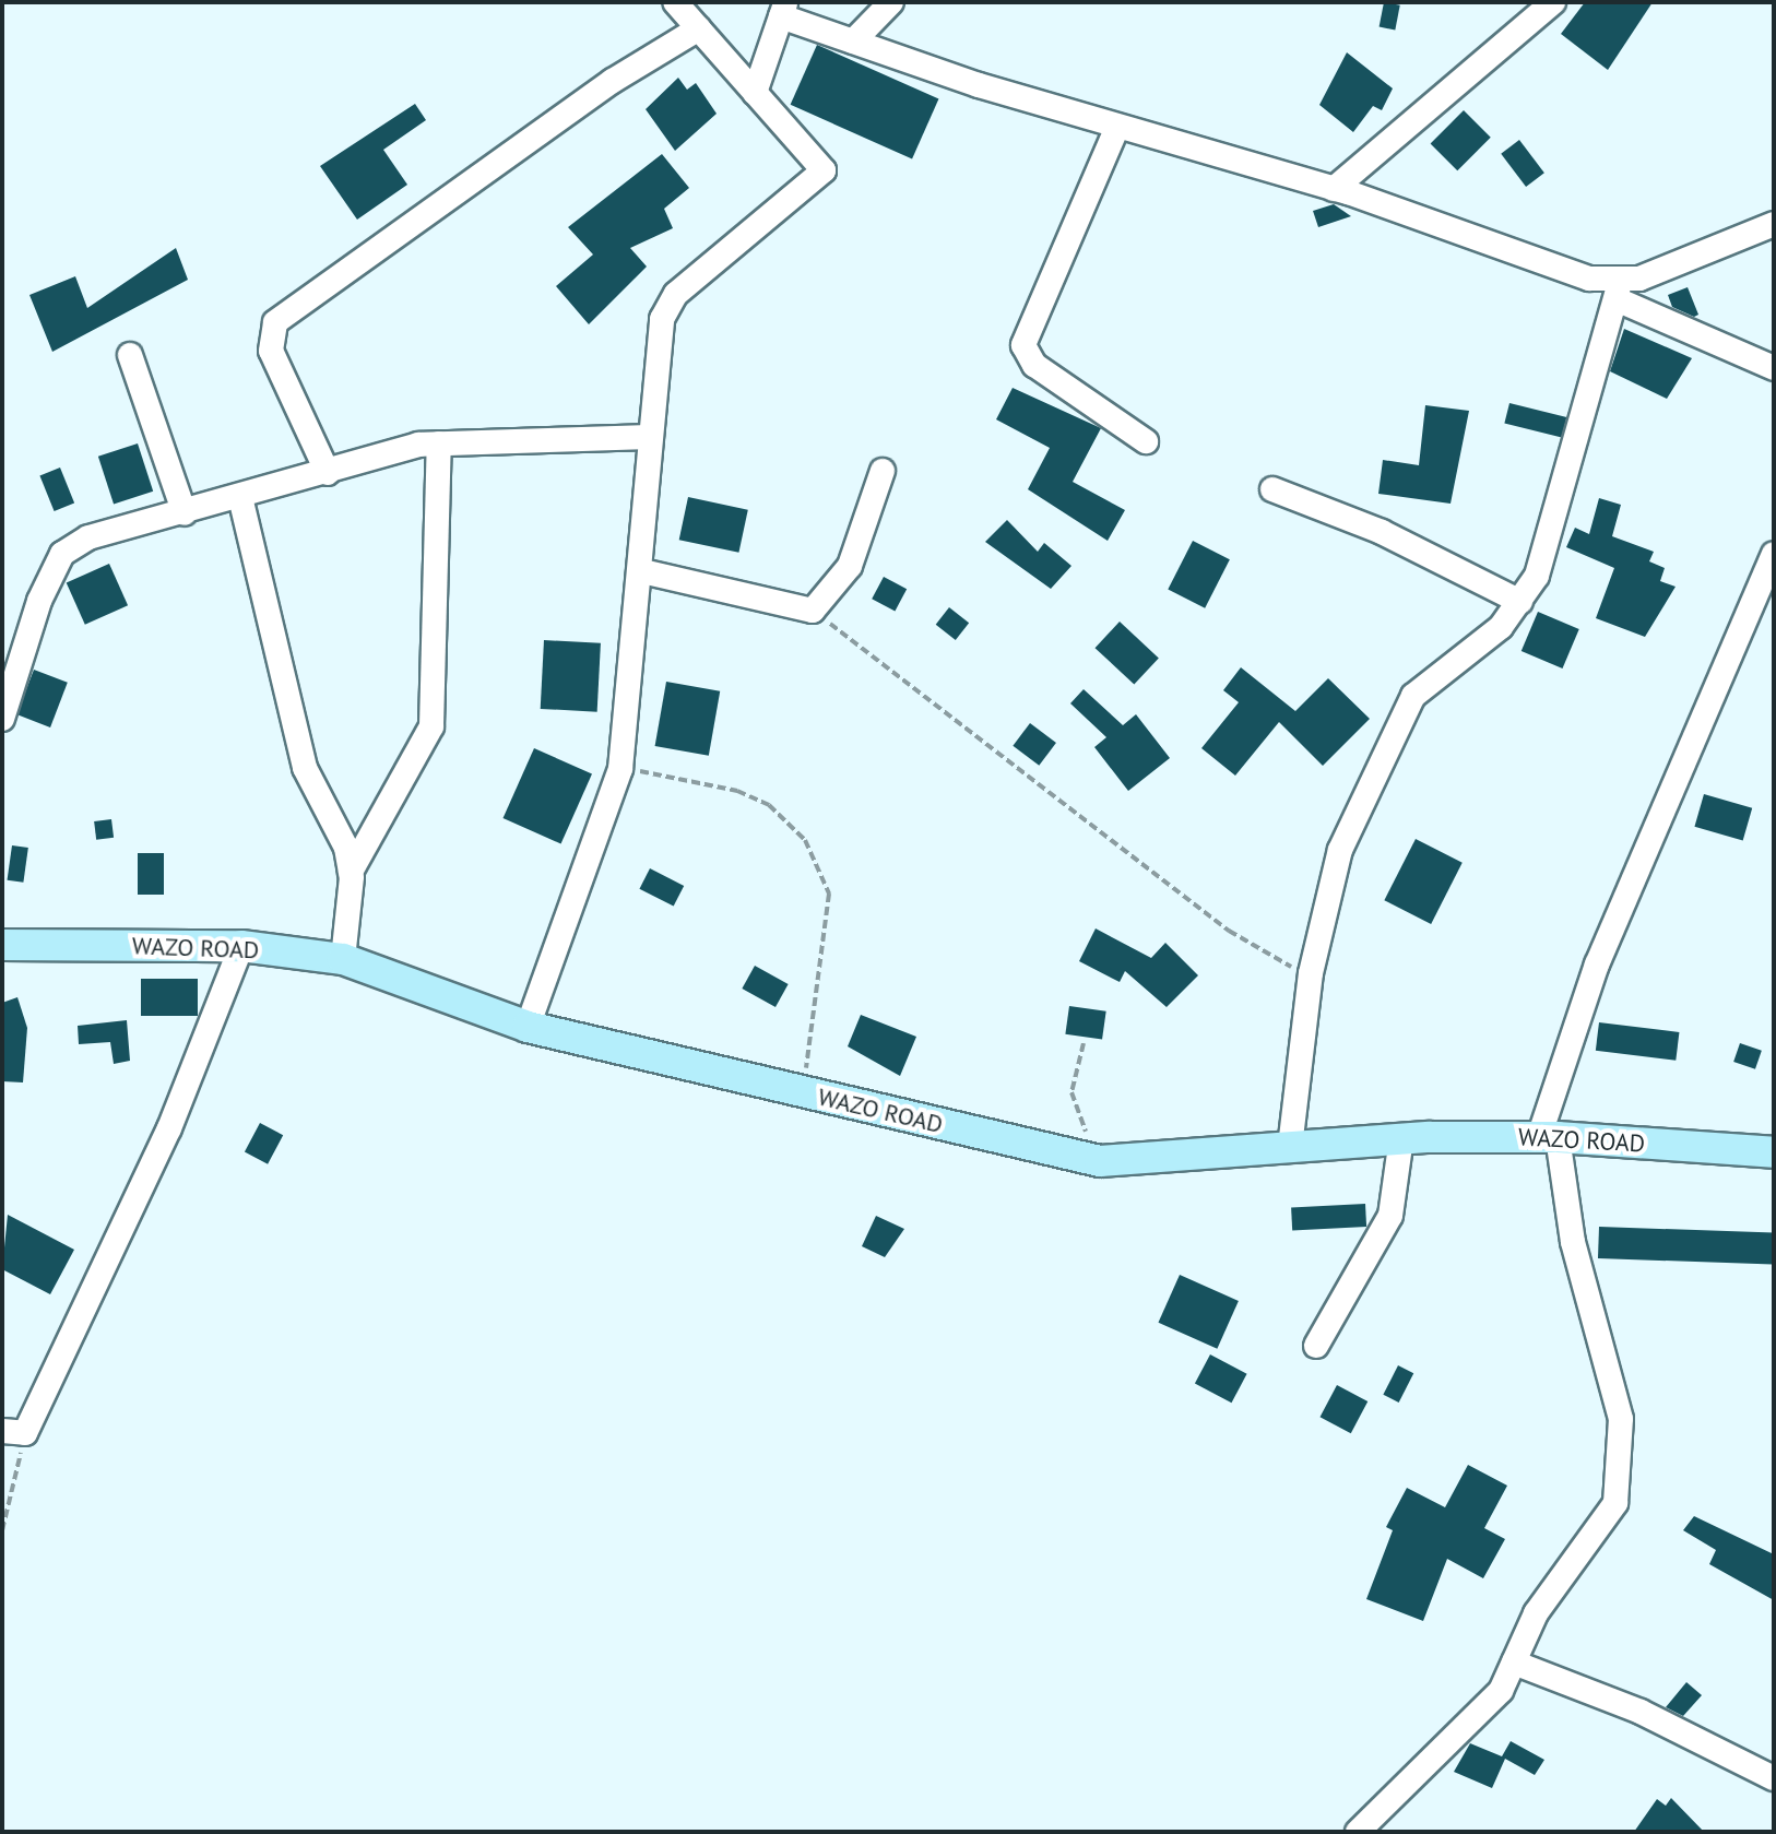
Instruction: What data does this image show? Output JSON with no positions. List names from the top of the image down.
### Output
{
  "streets": {
    "main road": ["WAZO ROAD"]
  }
}
